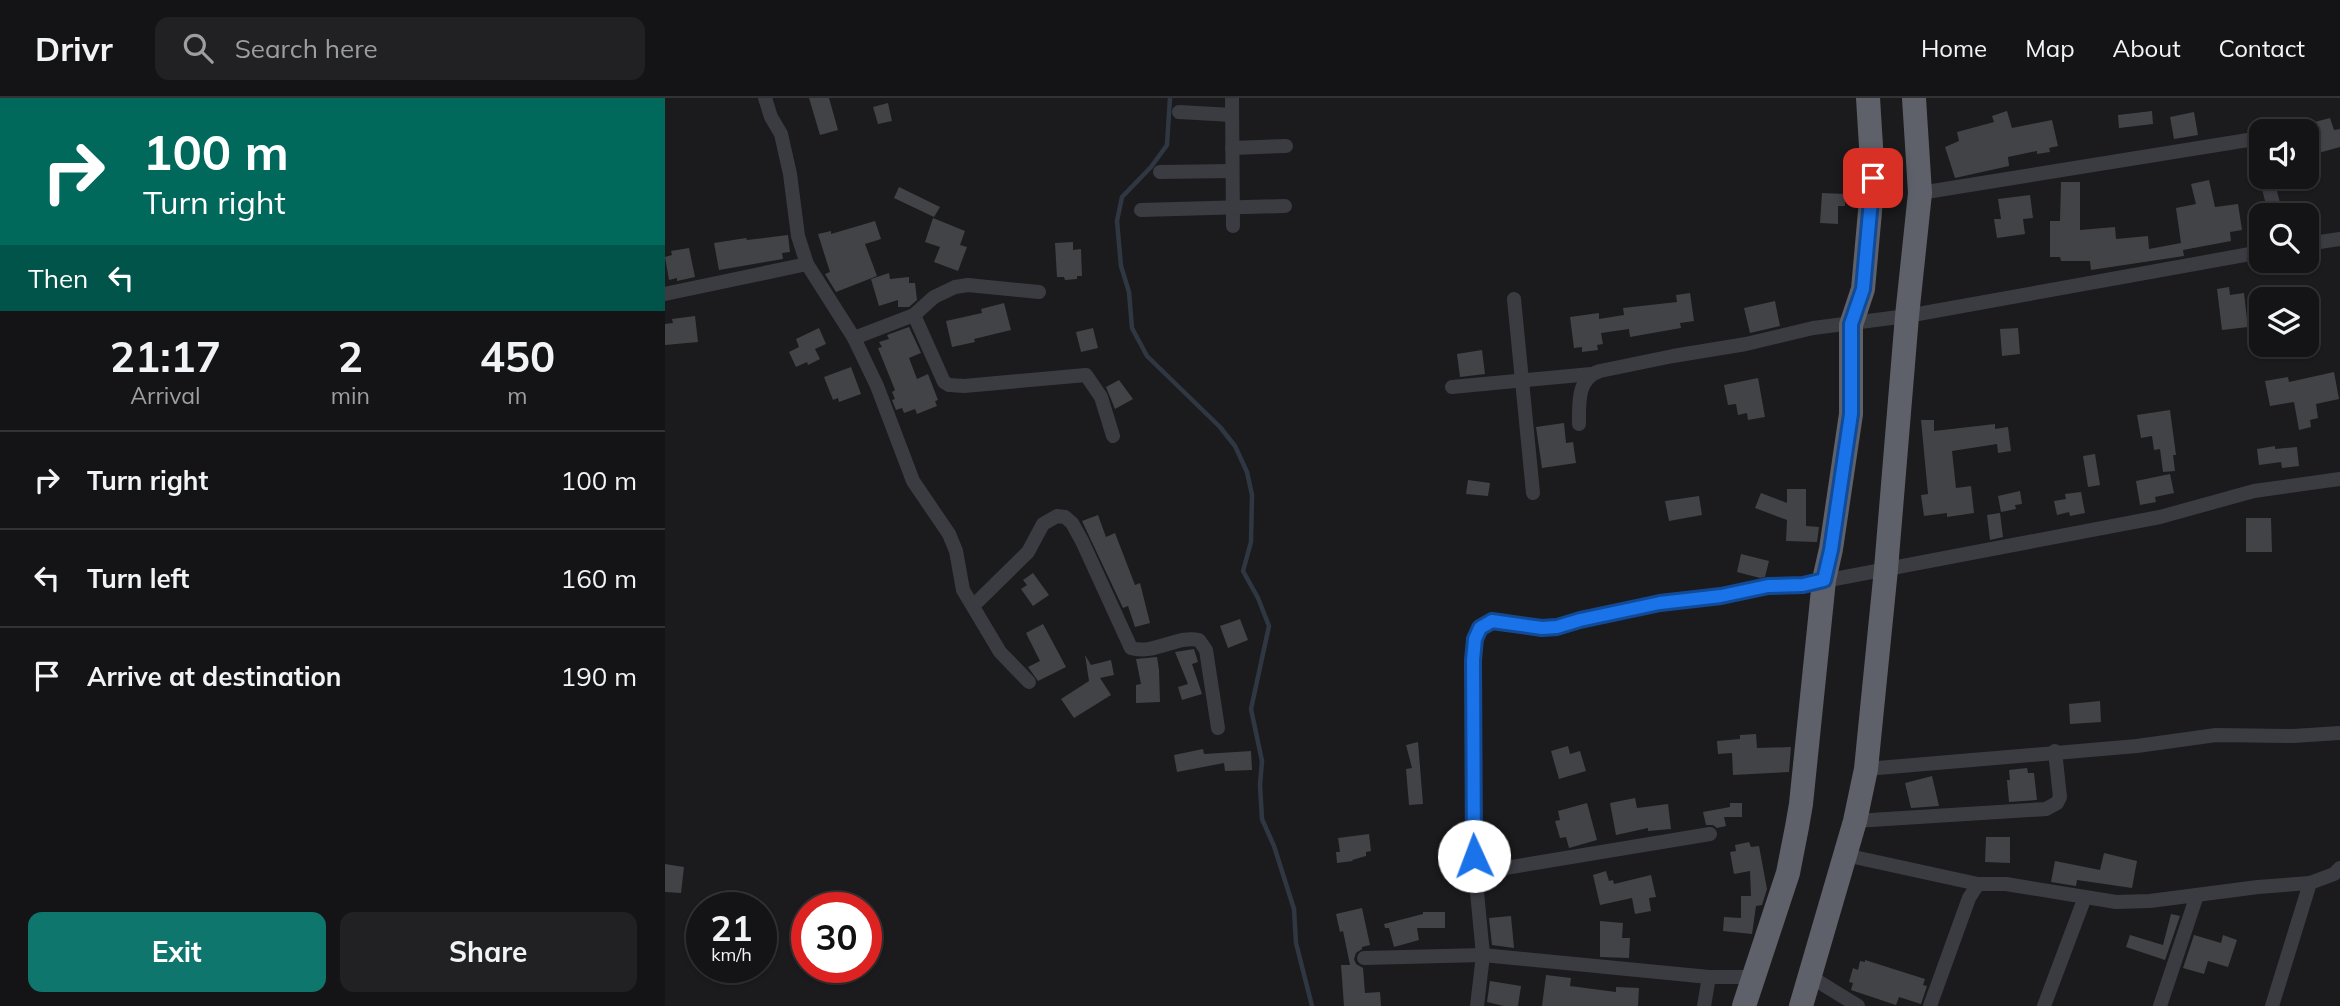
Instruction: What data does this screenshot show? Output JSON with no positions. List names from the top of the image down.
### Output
{
  "page": {
    "header": "Drivr",
    "search": "Search here",
    "nav": [
      "Home",
      "Map",
      "About",
      "Contact"
    ],
    "turn": ["100 m", "Turn right"],
    "then": "Then",
    "eta": [
      "21:17",
      "Arrival",
      "2",
      "min",
      "450",
      "m"
    ],
    "list": [
      {
        "name": "Turn right",
        "value": "100 m"
      },
      {
        "name": "Turn left",
        "value": "160 m"
      },
      {
        "name": "Arrive at destination",
        "value": "190 m"
      }
    ],
    "speed": "21 km/h",
    "limit": "30",
    "buttons": ["Exit", "Share"]
  }
}
